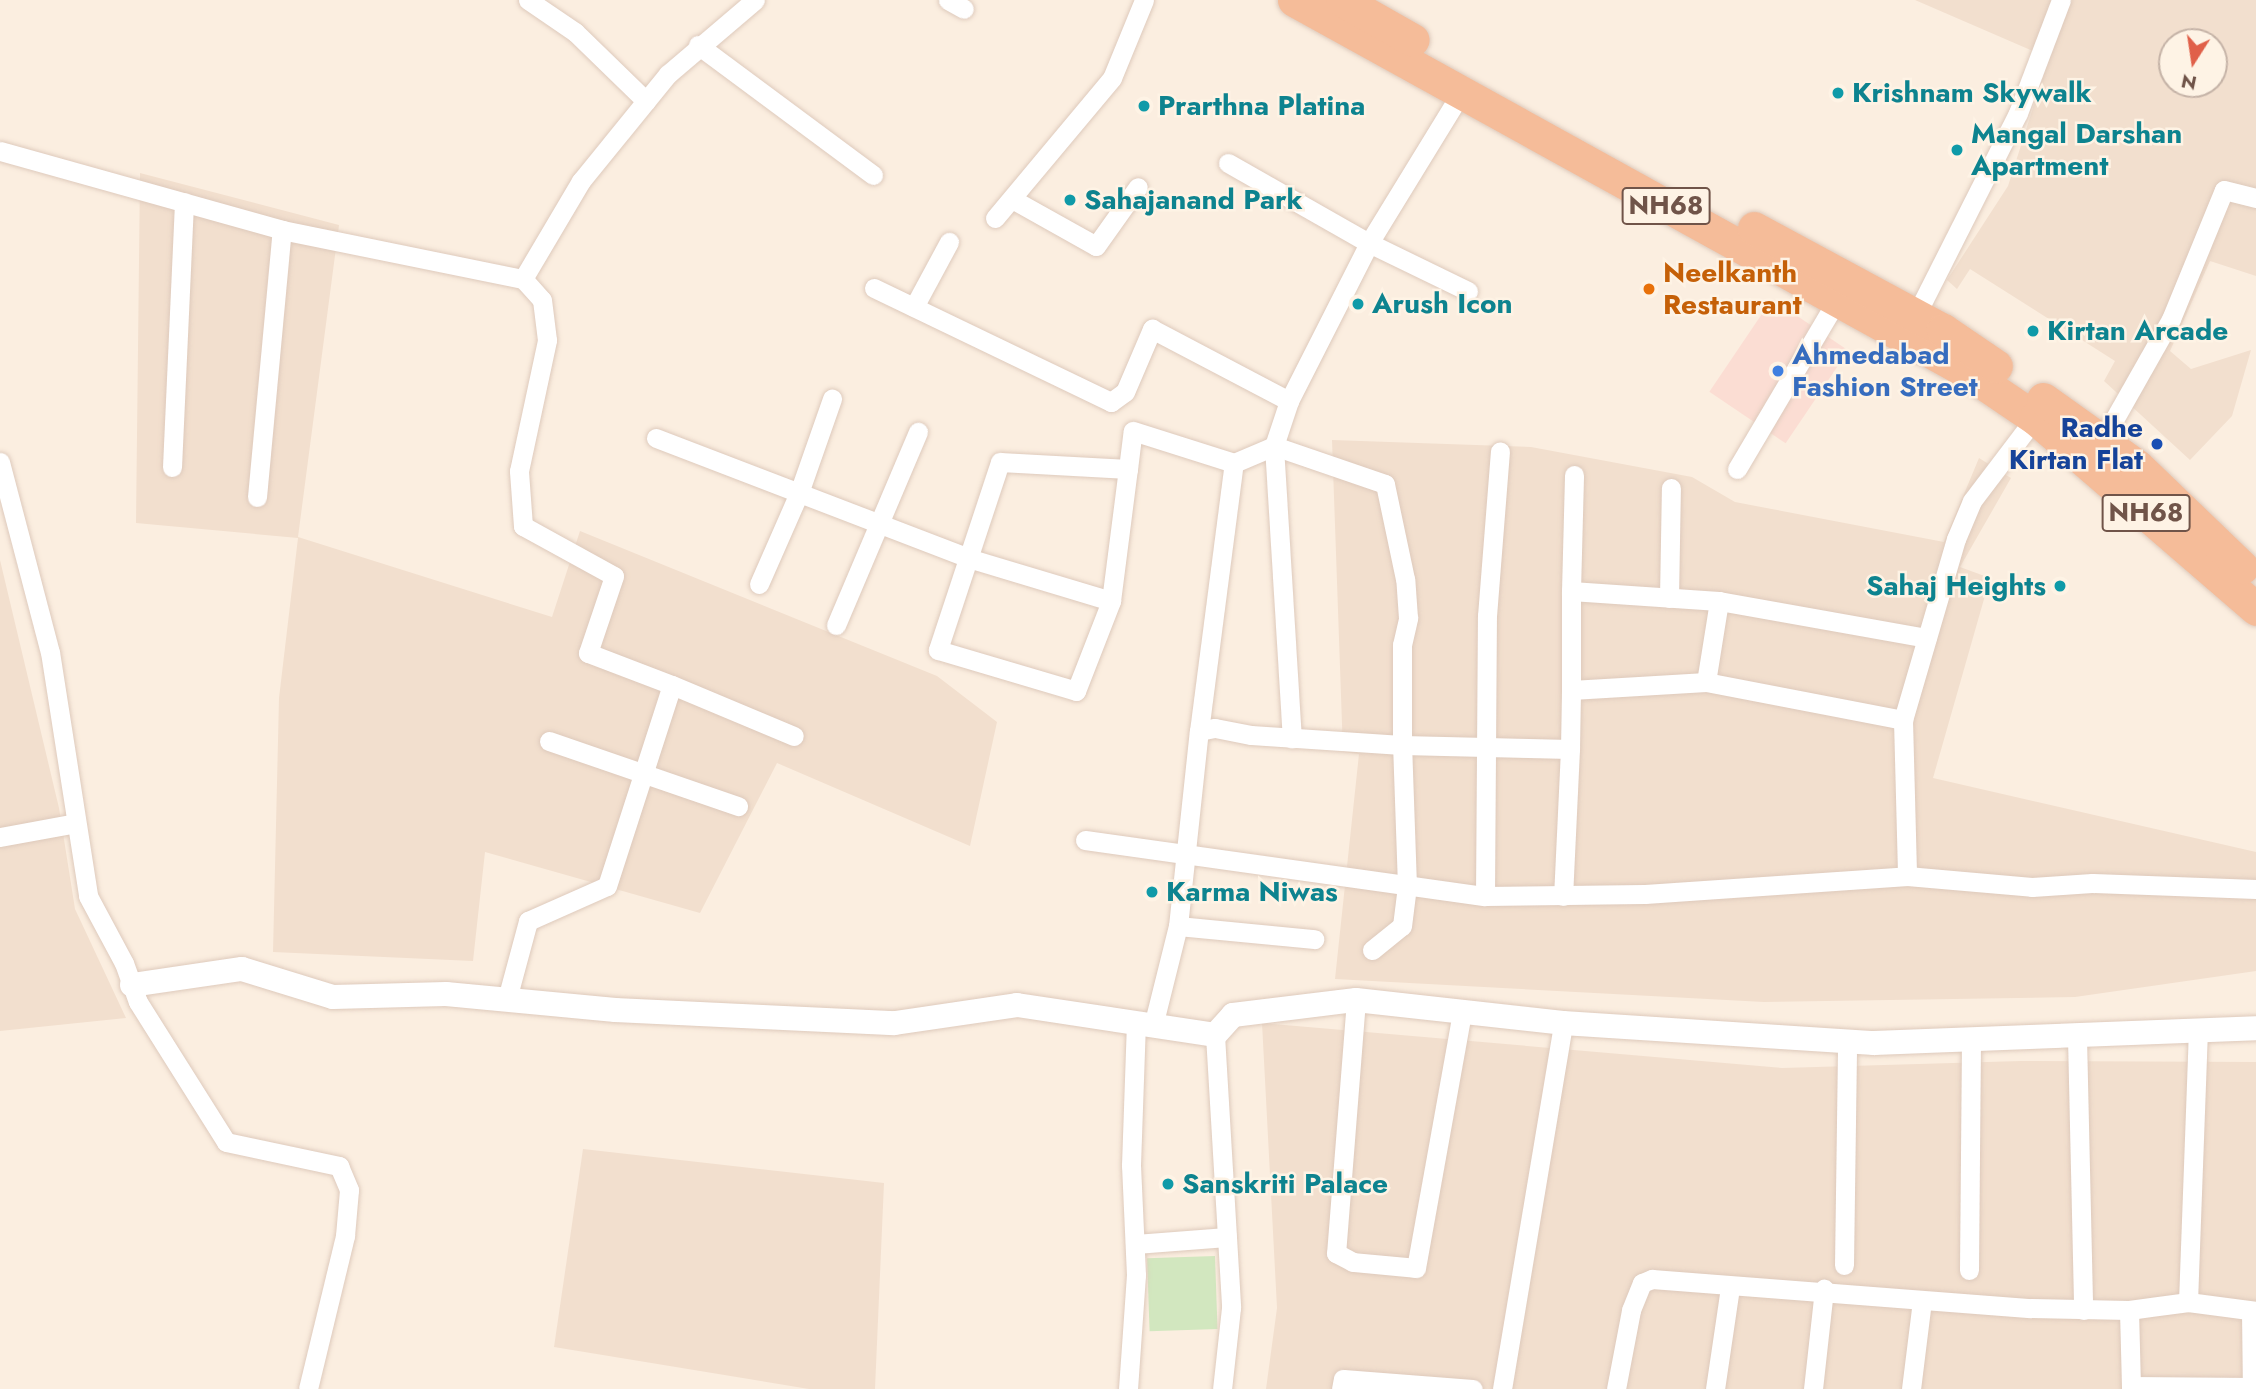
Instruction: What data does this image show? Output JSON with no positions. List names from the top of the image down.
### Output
{
  "streets": {
    "highway": ["NH68"]
  },
  "places": [
    "Krishnam Skywalk",
    "Prarthna Platina",
    "Mangal Darshan Apartment",
    "Sahajanand Park",
    "Neelkanth Restaurant",
    "Arush Icon",
    "Kirtan Arcade",
    "Ahmedabad Fashion Street",
    "Radhe Kirtan Flat",
    "Sahaj Heights",
    "Karma Niwas",
    "Sanskriti Palace"
  ],
  "north": "bottom"
}
